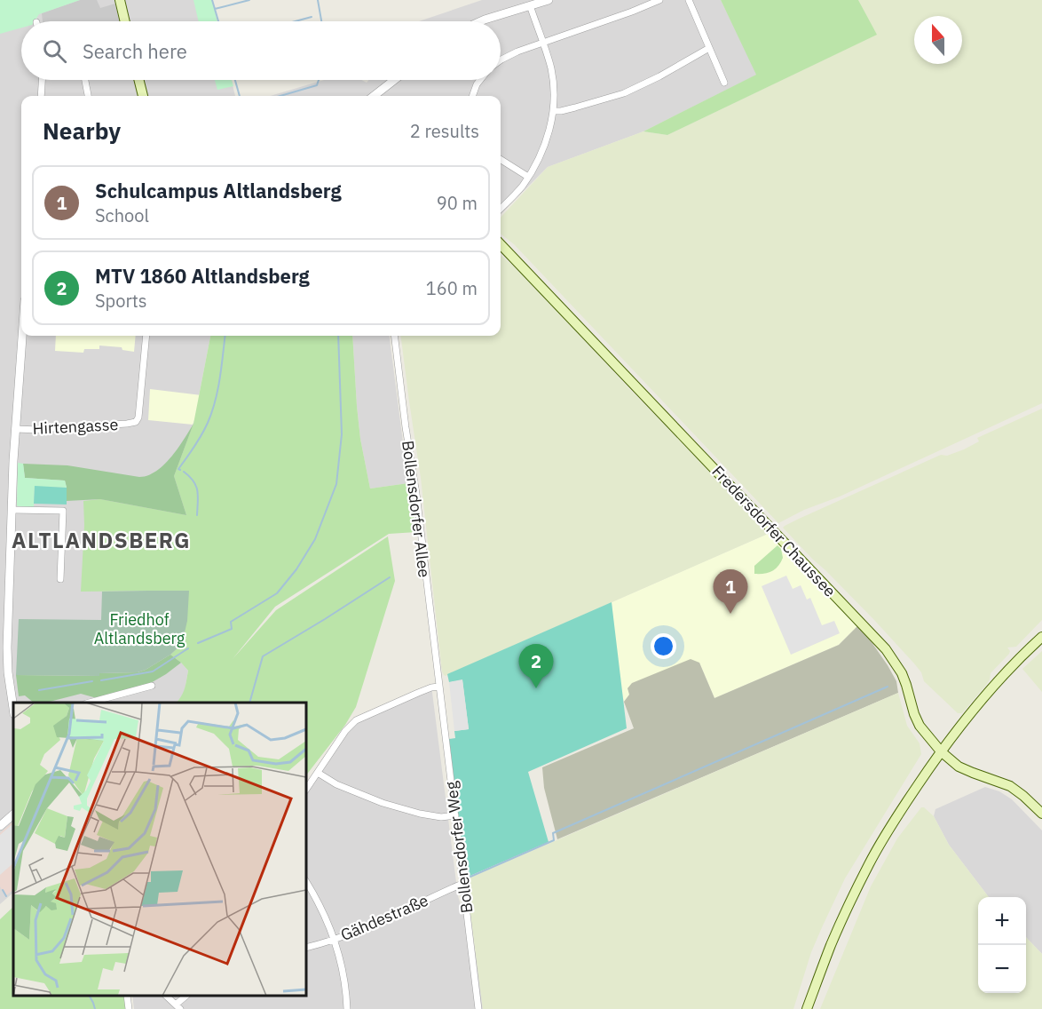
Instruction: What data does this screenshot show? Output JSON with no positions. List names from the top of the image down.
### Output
{
  "streets": {
    "main road": ["Fredersdorfer Chaussee"],
    "street": [
      "Hirtengasse",
      "Bollensdorfer Allee",
      "Bollensdorfer Weg",
      "Gähdestraße"
    ]
  },
  "crossings": [
    ["Bollensdorfer Allee", "Bollensdorfer Weg"],
    ["Bollensdorfer Weg", "Gähdestraße"]
  ],
  "districts": ["ALTLANDSBERG"],
  "parks": ["Friedhof Altlandsberg"],
  "north": "top",
  "page": {
    "search": "Search here",
    "heading": ["Nearby", "2 results"],
    "list": [
      {
        "mark": "1",
        "name": "Schulcampus Altlandsberg",
        "note": "School",
        "value": "90 m"
      },
      {
        "mark": "2",
        "name": "MTV 1860 Altlandsberg",
        "note": "Sports",
        "value": "160 m"
      }
    ],
    "pins": ["1", "2"],
    "map_buttons": ["+", "−"]
  }
}
